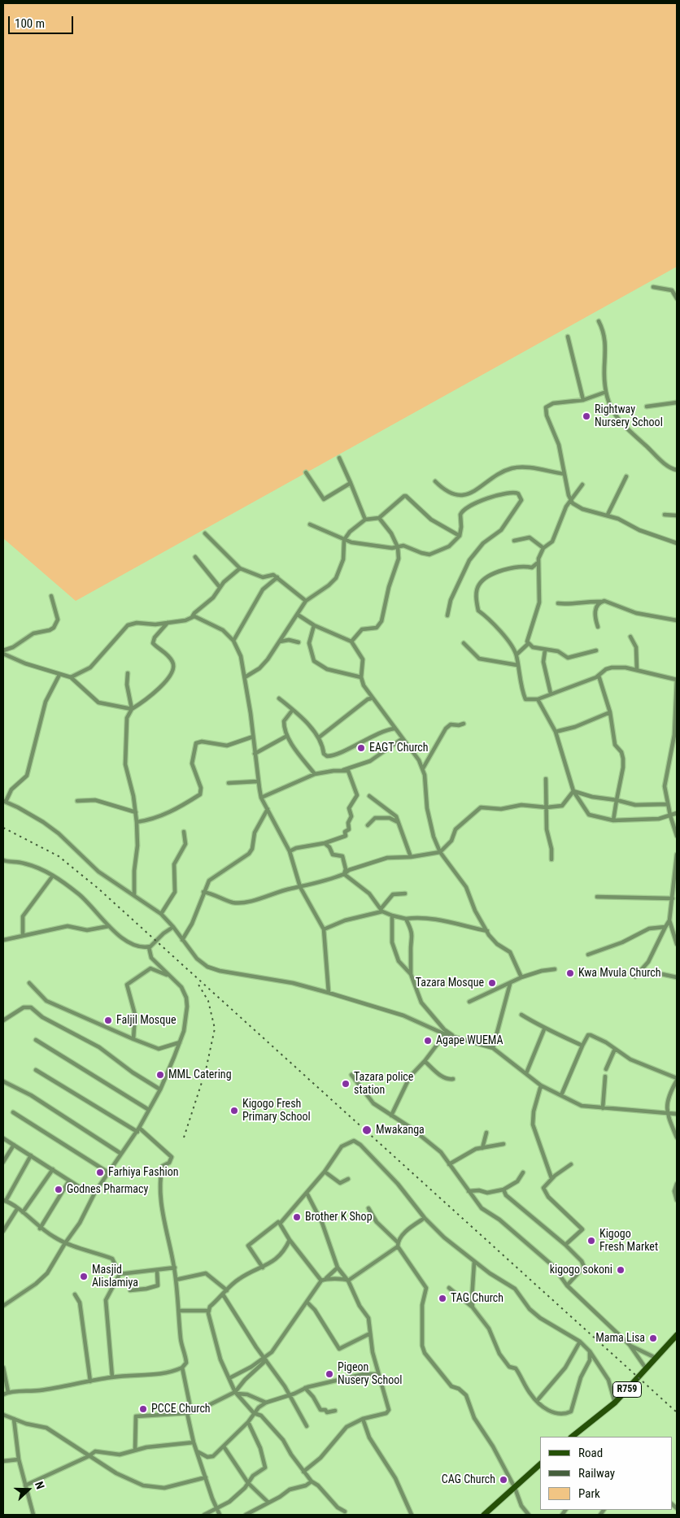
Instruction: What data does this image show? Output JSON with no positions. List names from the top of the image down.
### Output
{
  "streets": {
    "main road": ["R759"]
  },
  "places": [
    "Rightway Nursery School",
    "EAGT Church",
    "Kwa Mvula Church",
    "Tazara Mosque",
    "Faljil Mosque",
    "Agape WUEMA",
    "MML Catering",
    "Tazara police station",
    "Kigogo Fresh Primary School",
    "Mwakanga",
    "Farhiya Fashion",
    "Godnes Pharmacy",
    "Brother K Shop",
    "Kigogo Fresh Market",
    "kigogo sokoni",
    "Masjid Alislamiya",
    "TAG Church",
    "Mama Lisa",
    "Pigeon Nusery School",
    "PCCE Church",
    "CAG Church"
  ],
  "legend": ["Road", "Railway", "Park"],
  "scale_bar": "100 m",
  "north": "right"
}
